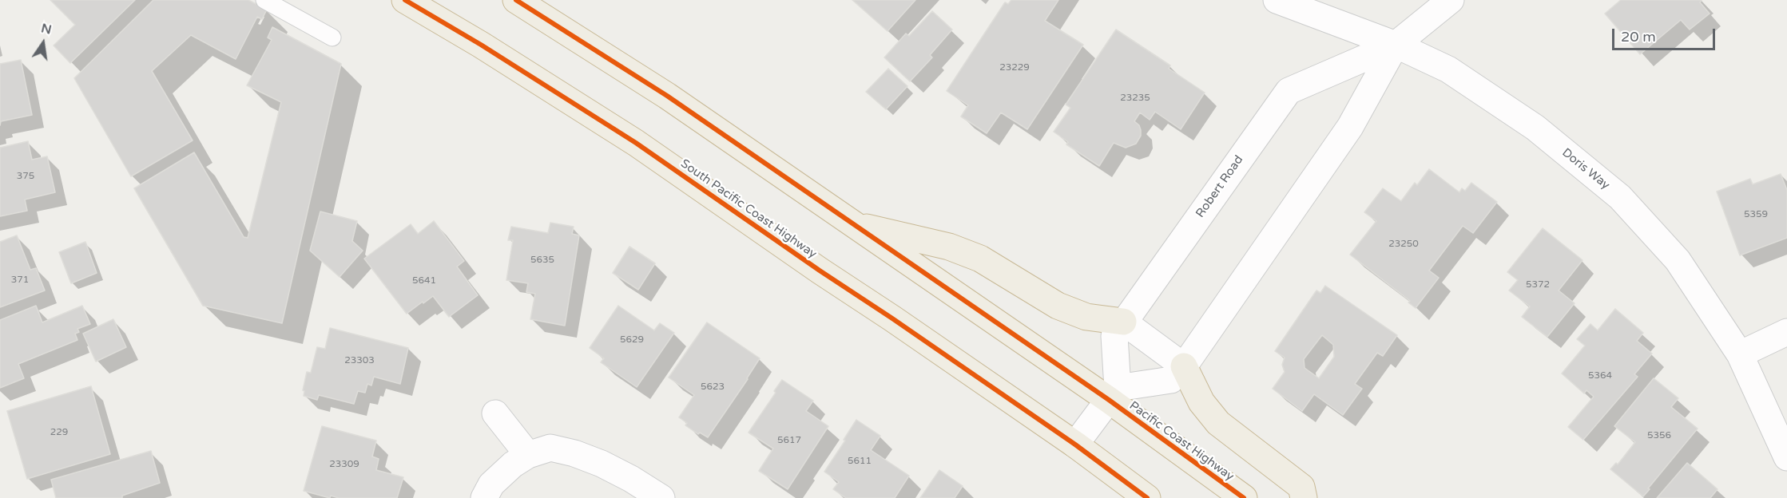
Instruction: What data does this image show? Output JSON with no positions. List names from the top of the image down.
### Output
{
  "streets": {
    "highway": ["South Pacific Coast Highway", "Pacific Coast Highway"],
    "street": ["Doris Way", "Robert Road"]
  },
  "crossings": [
    ["Doris Way", "Robert Road"],
    ["Robert Road", "Pacific Coast Highway"]
  ],
  "house_numbers": [
    "23229",
    "23235",
    "375",
    "5359",
    "23250",
    "5635",
    "371",
    "5641",
    "5372",
    "5629",
    "23303",
    "5364",
    "5623",
    "229",
    "5356",
    "5617",
    "5611",
    "23309"
  ],
  "scale_bar": "20 m",
  "north": "top"
}
